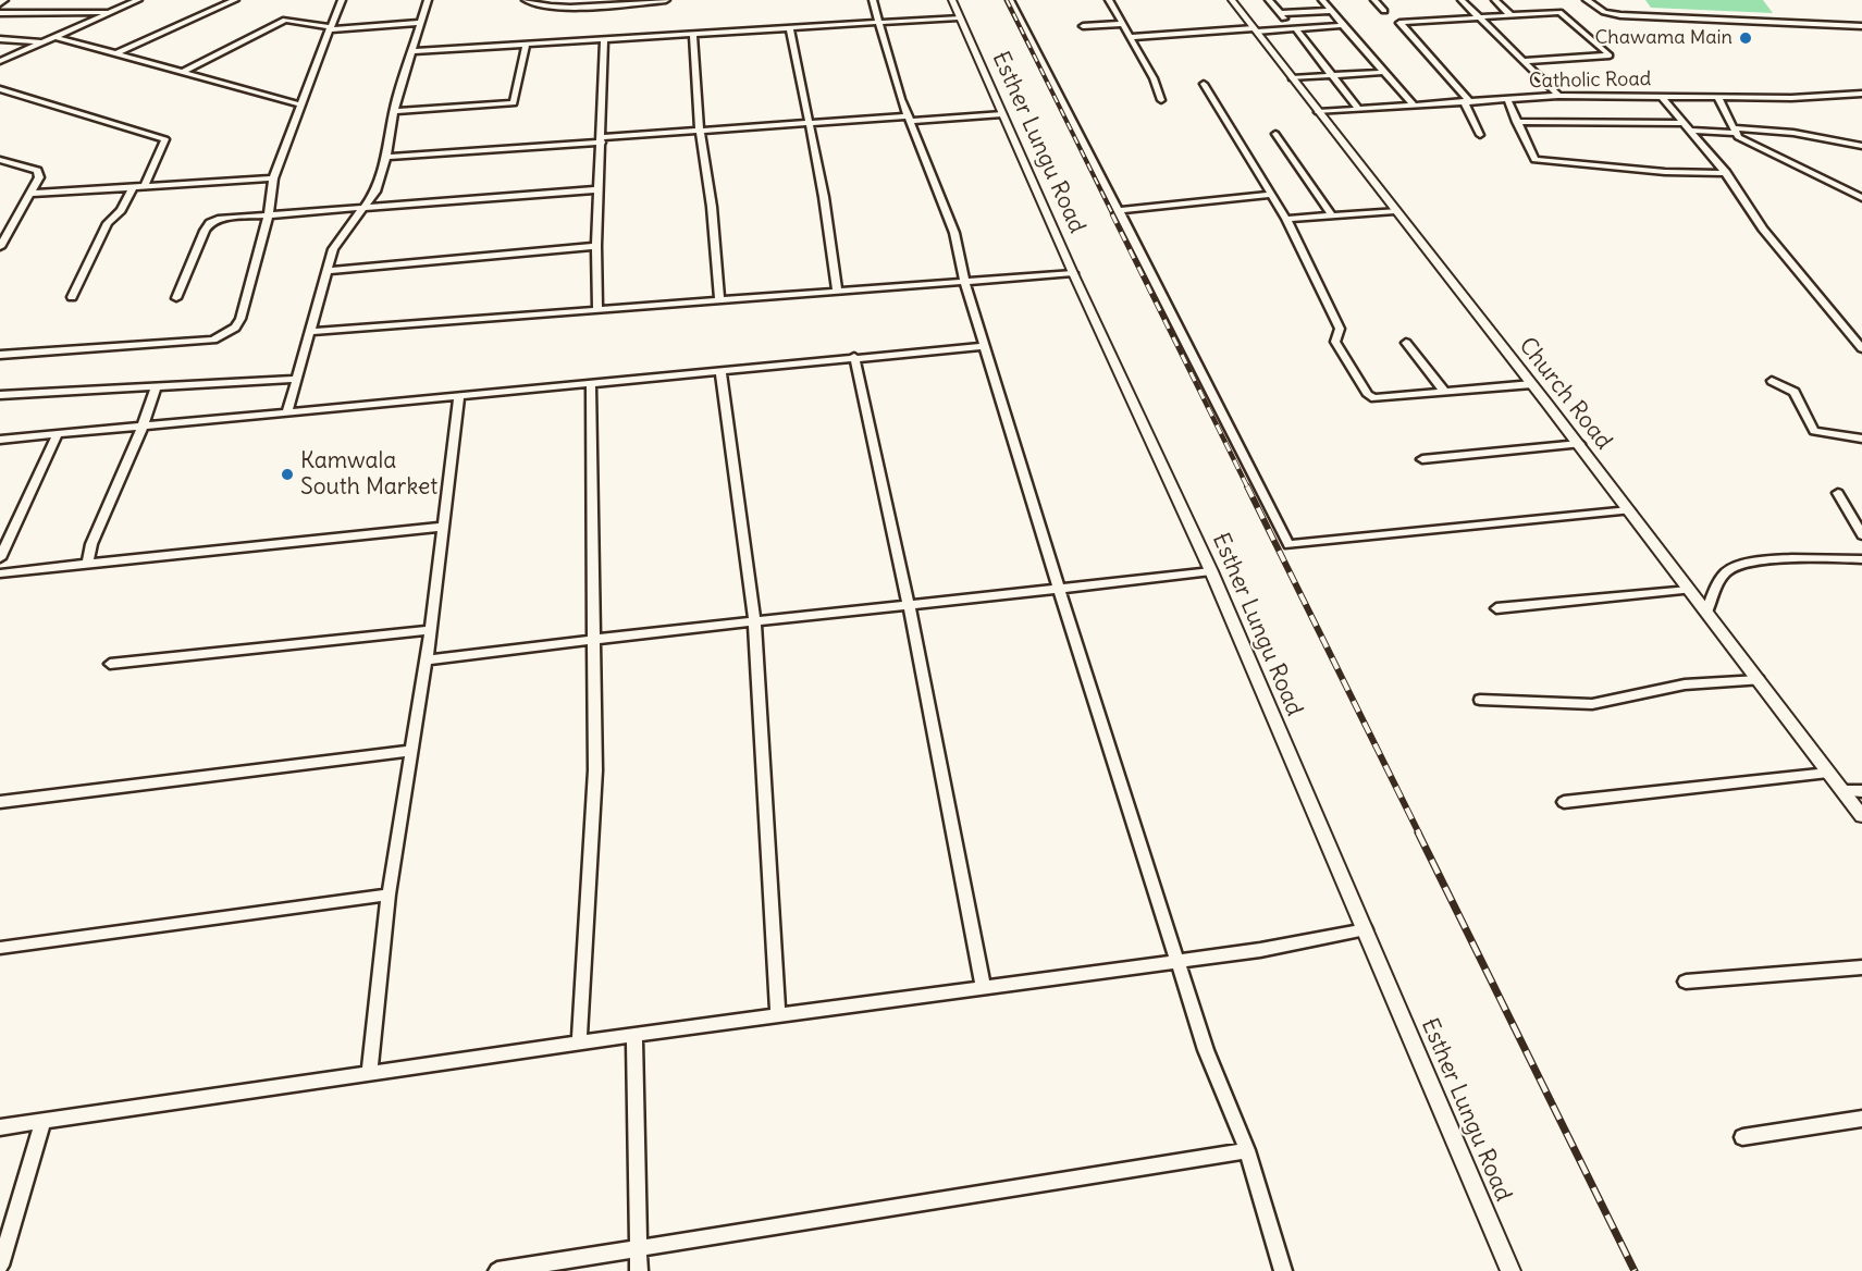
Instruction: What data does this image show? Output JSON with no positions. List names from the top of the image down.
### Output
{
  "streets": {
    "street": ["Catholic Road", "Esther Lungu Road", "Church Road"]
  },
  "crossings": [
    ["Catholic Road", "Church Road"]
  ],
  "places": ["Chawama Main", "Kamwala South Market"]
}
